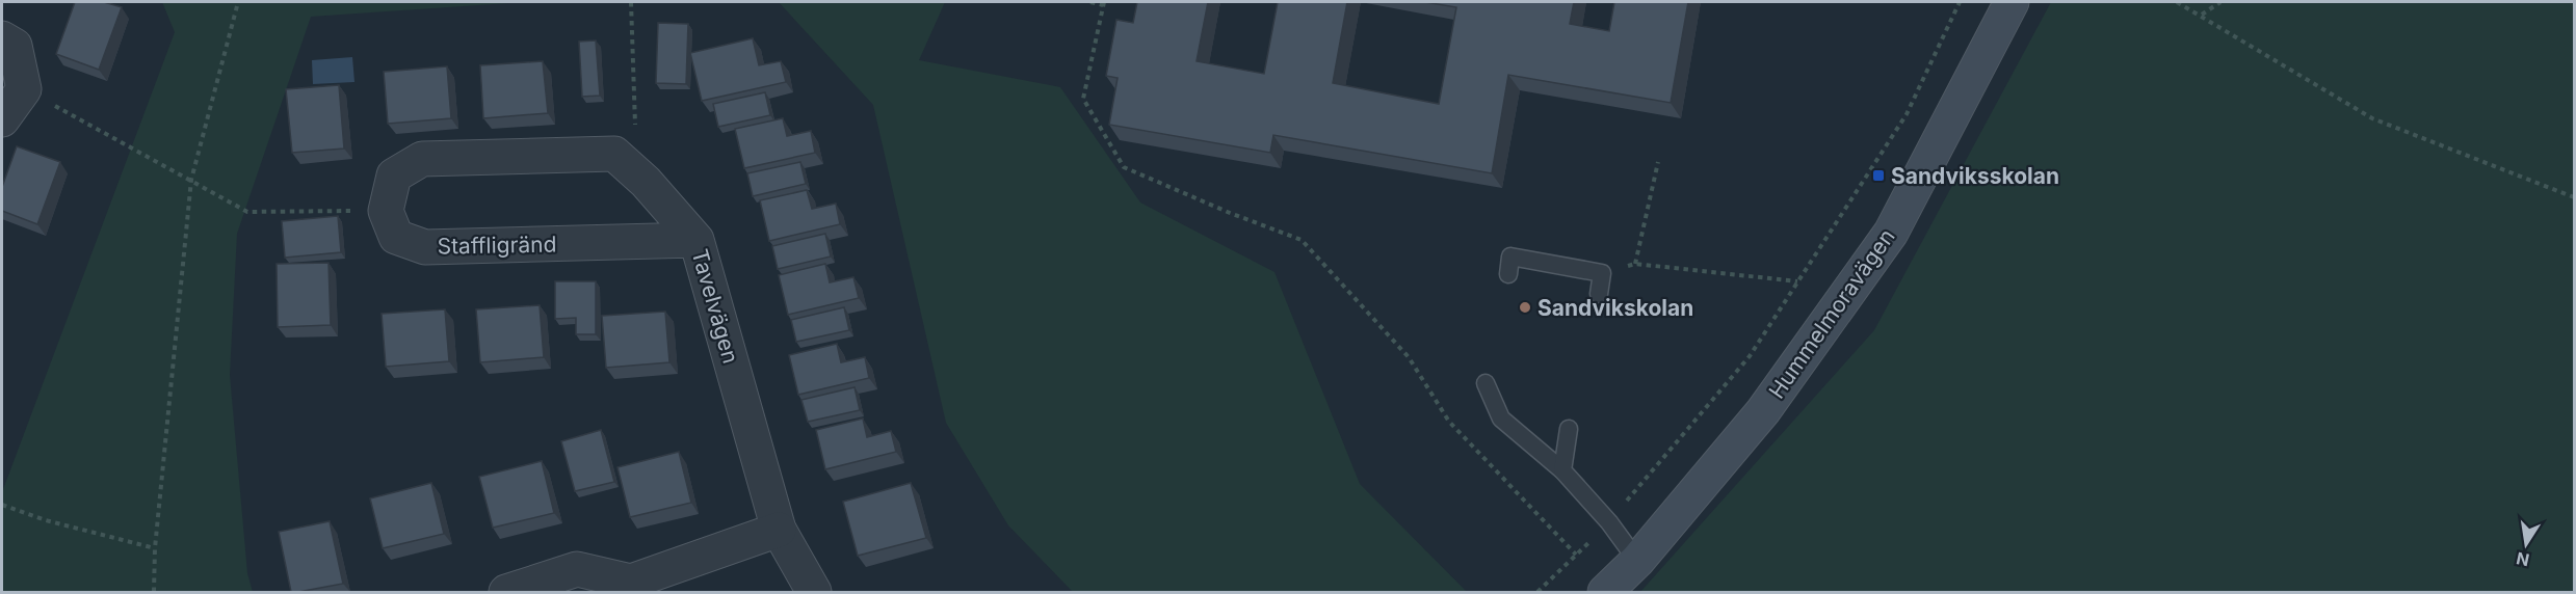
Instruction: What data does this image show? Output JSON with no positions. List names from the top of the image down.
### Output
{
  "streets": {
    "street": ["Staffligränd", "Tavelvägen", "Hummelmoravägen"]
  },
  "crossings": [
    ["Staffligränd", "Tavelvägen"]
  ],
  "places": {
    "transit": ["Sandviksskolan"],
    "other": ["Sandvikskolan"]
  },
  "north": "bottom"
}
